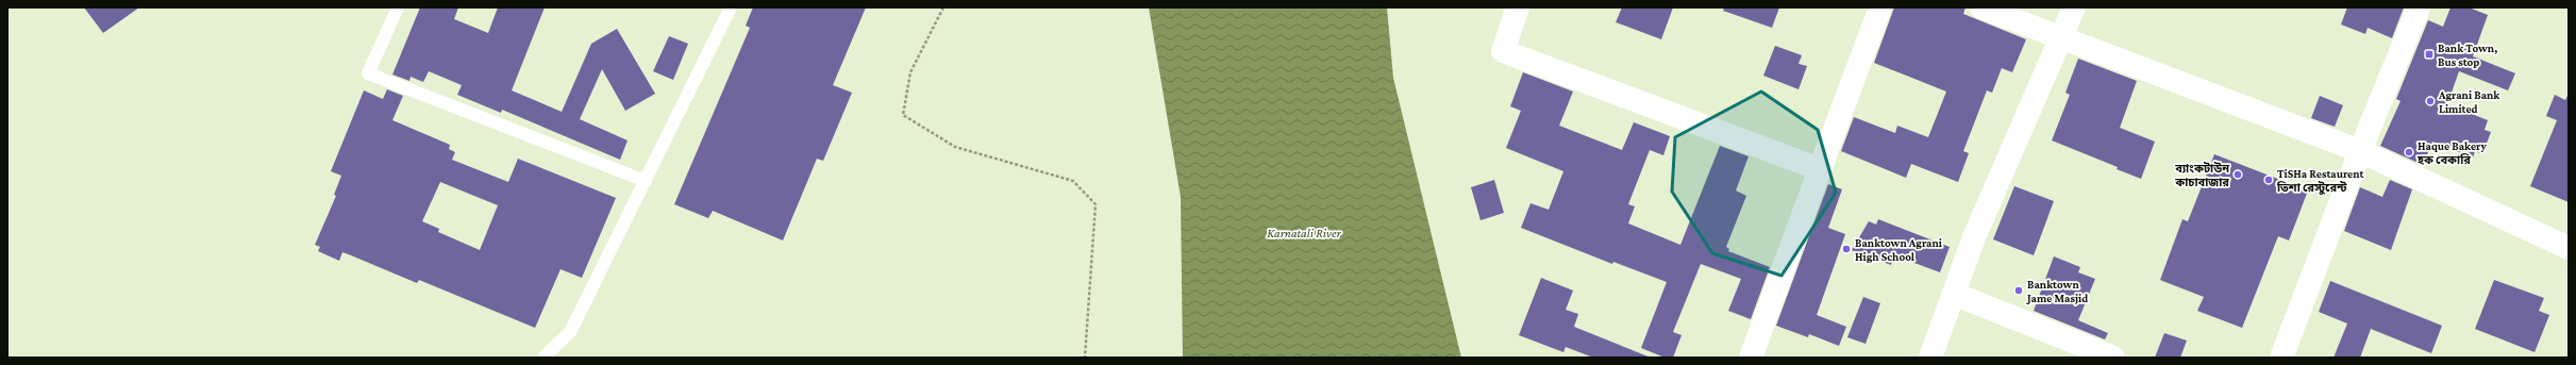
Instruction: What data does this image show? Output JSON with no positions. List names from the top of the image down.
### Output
{
  "water": ["Karnatali River"],
  "places": {
    "transit": ["Bank Town, Bus stop"],
    "other": [
      "Agrani Bank Limited",
      "Haque Bakery হক বেকারি",
      "ব্যাংকটাউন কাচাবাজার",
      "TiSHa Restaurent তিশা রেস্টুরেন্ট",
      "Banktown Agrani High School",
      "Banktown Jame Masjid"
    ]
  }
}
